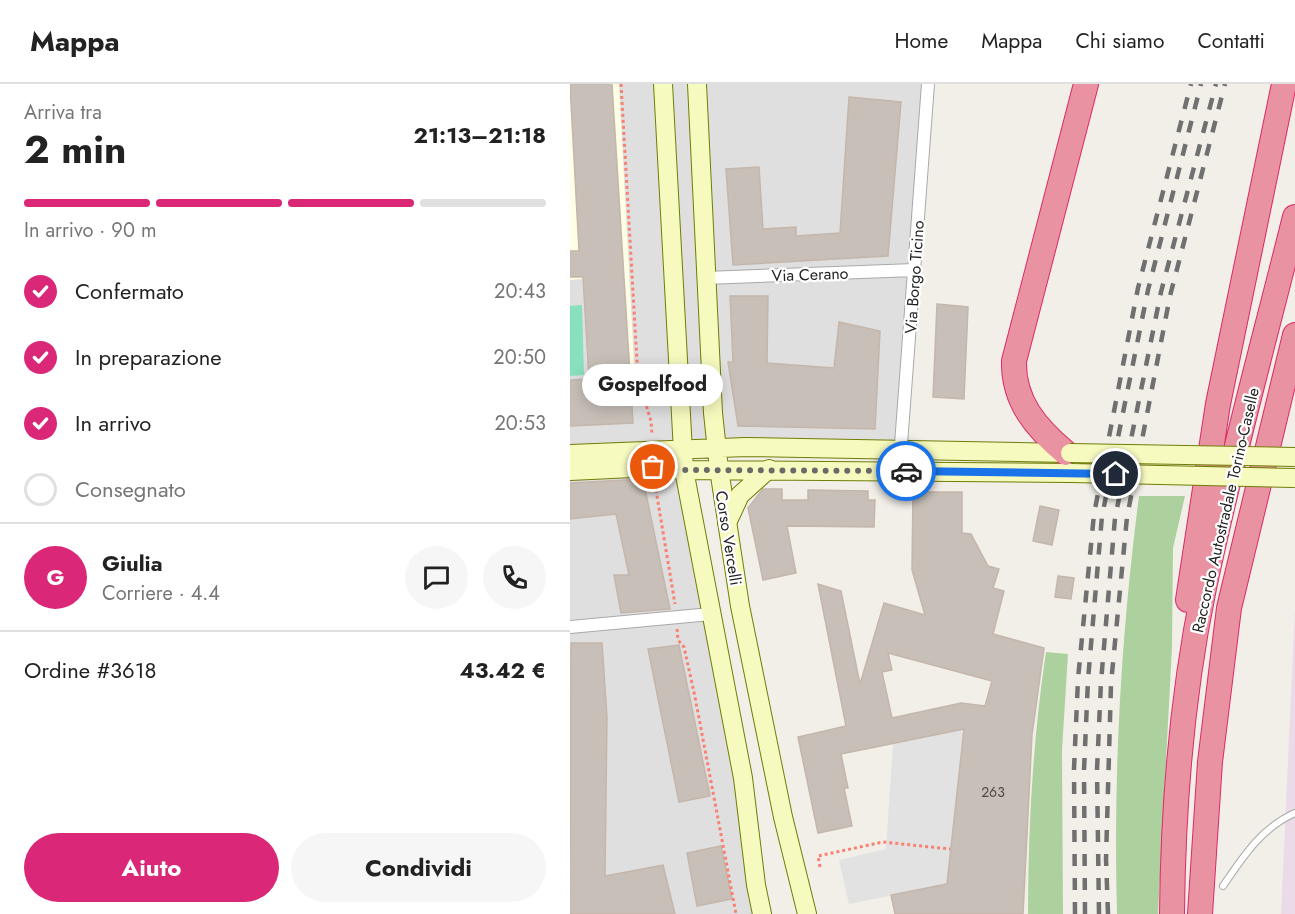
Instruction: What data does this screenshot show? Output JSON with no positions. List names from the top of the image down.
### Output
{
  "streets": {
    "highway": ["Raccordo Autostradale Torino-Caselle"],
    "main road": ["Corso Vercelli"],
    "street": ["Via Cerano", "Via Borgo Ticino"]
  },
  "crossings": [
    ["Via Cerano", "Via Borgo Ticino"],
    ["Via Cerano", "Corso Vercelli"]
  ],
  "places": ["Gospelfood"],
  "house_numbers": ["263"],
  "page": {
    "header": "Mappa",
    "nav": [
      "Home",
      "Mappa",
      "Chi siamo",
      "Contatti"
    ],
    "heading": ["2 min", "Arriva tra", "21:13–21:18"],
    "panel": [
      "Giulia",
      "Corriere · 4.4",
      "Ordine #3618",
      "43.42 €"
    ],
    "bar": "In arrivo · 90 m",
    "list": [
      ["Confermato", "20:43"],
      ["In preparazione", "20:50"],
      ["In arrivo", "20:53"],
      "Consegnato"
    ],
    "bubble": "Gospelfood",
    "round": "G",
    "buttons": ["Aiuto", "Condividi"]
  }
}
